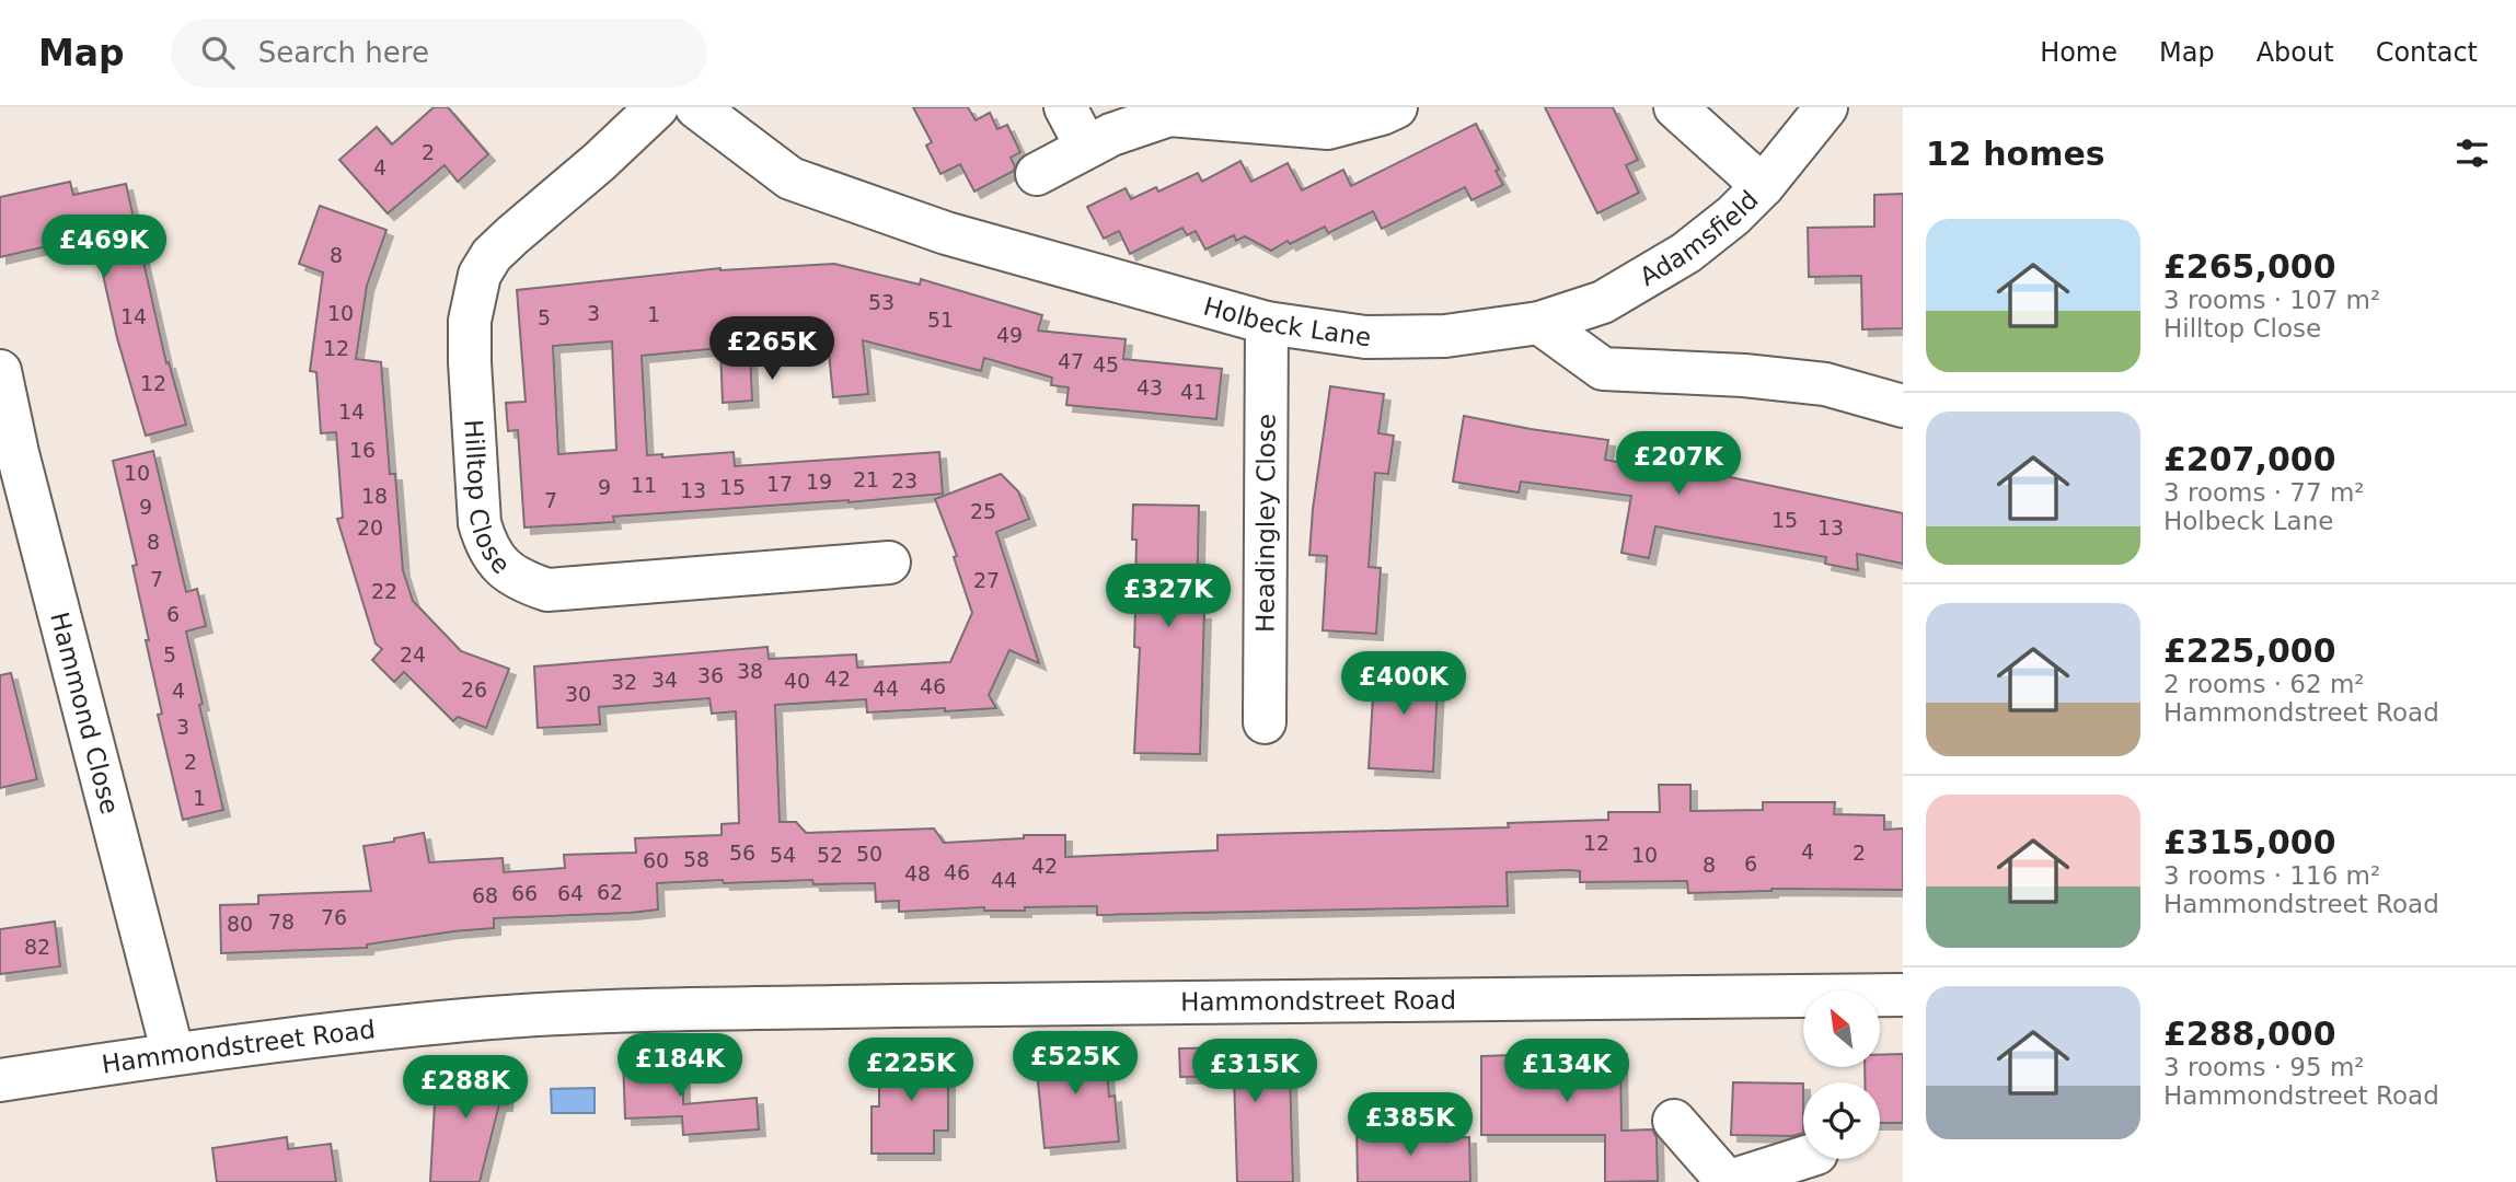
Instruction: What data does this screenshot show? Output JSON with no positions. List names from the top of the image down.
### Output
{
  "streets": {
    "street": [
      "Adamsfield",
      "Holbeck Lane",
      "Hilltop Close",
      "Headingley Close",
      "Hammond Close",
      "Hammondstreet Road"
    ]
  },
  "crossings": [
    ["Adamsfield", "Holbeck Lane"],
    ["Holbeck Lane", "Headingley Close"],
    ["Hammond Close", "Hammondstreet Road"]
  ],
  "house_numbers": [
    "2",
    "4",
    "8",
    "53",
    "10",
    "3",
    "1",
    "14",
    "5",
    "51",
    "49",
    "12",
    "47",
    "45",
    "12",
    "43",
    "41",
    "14",
    "16",
    "10",
    "21",
    "23",
    "19",
    "17",
    "11",
    "9",
    "15",
    "13",
    "18",
    "7",
    "9",
    "25",
    "15",
    "20",
    "13",
    "8",
    "7",
    "27",
    "22",
    "6",
    "5",
    "24",
    "38",
    "36",
    "42",
    "34",
    "40",
    "32",
    "46",
    "44",
    "26",
    "4",
    "30",
    "3",
    "2",
    "1",
    "12",
    "4",
    "56",
    "2",
    "50",
    "54",
    "52",
    "10",
    "58",
    "60",
    "6",
    "8",
    "42",
    "46",
    "48",
    "44",
    "62",
    "66",
    "64",
    "68",
    "76",
    "78",
    "80",
    "82"
  ],
  "north": "top left",
  "page": {
    "header": "Map",
    "search": "Search here",
    "nav": [
      "Home",
      "Map",
      "About",
      "Contact"
    ],
    "heading": "12 homes",
    "list": [
      {
        "name": "£265,000",
        "note": "3 rooms · 107 m² · Hilltop Close"
      },
      {
        "name": "£207,000",
        "note": "3 rooms · 77 m² · Holbeck Lane"
      },
      {
        "name": "£225,000",
        "note": "2 rooms · 62 m² · Hammondstreet Road"
      },
      {
        "name": "£315,000",
        "note": "3 rooms · 116 m² · Hammondstreet Road"
      },
      {
        "name": "£288,000",
        "note": "3 rooms · 95 m² · Hammondstreet Road"
      }
    ],
    "price": [
      "£469K",
      "£265K",
      "£207K",
      "£327K",
      "£400K",
      "£525K",
      "£184K",
      "£225K",
      "£315K",
      "£134K",
      "£288K",
      "£385K"
    ]
  }
}
